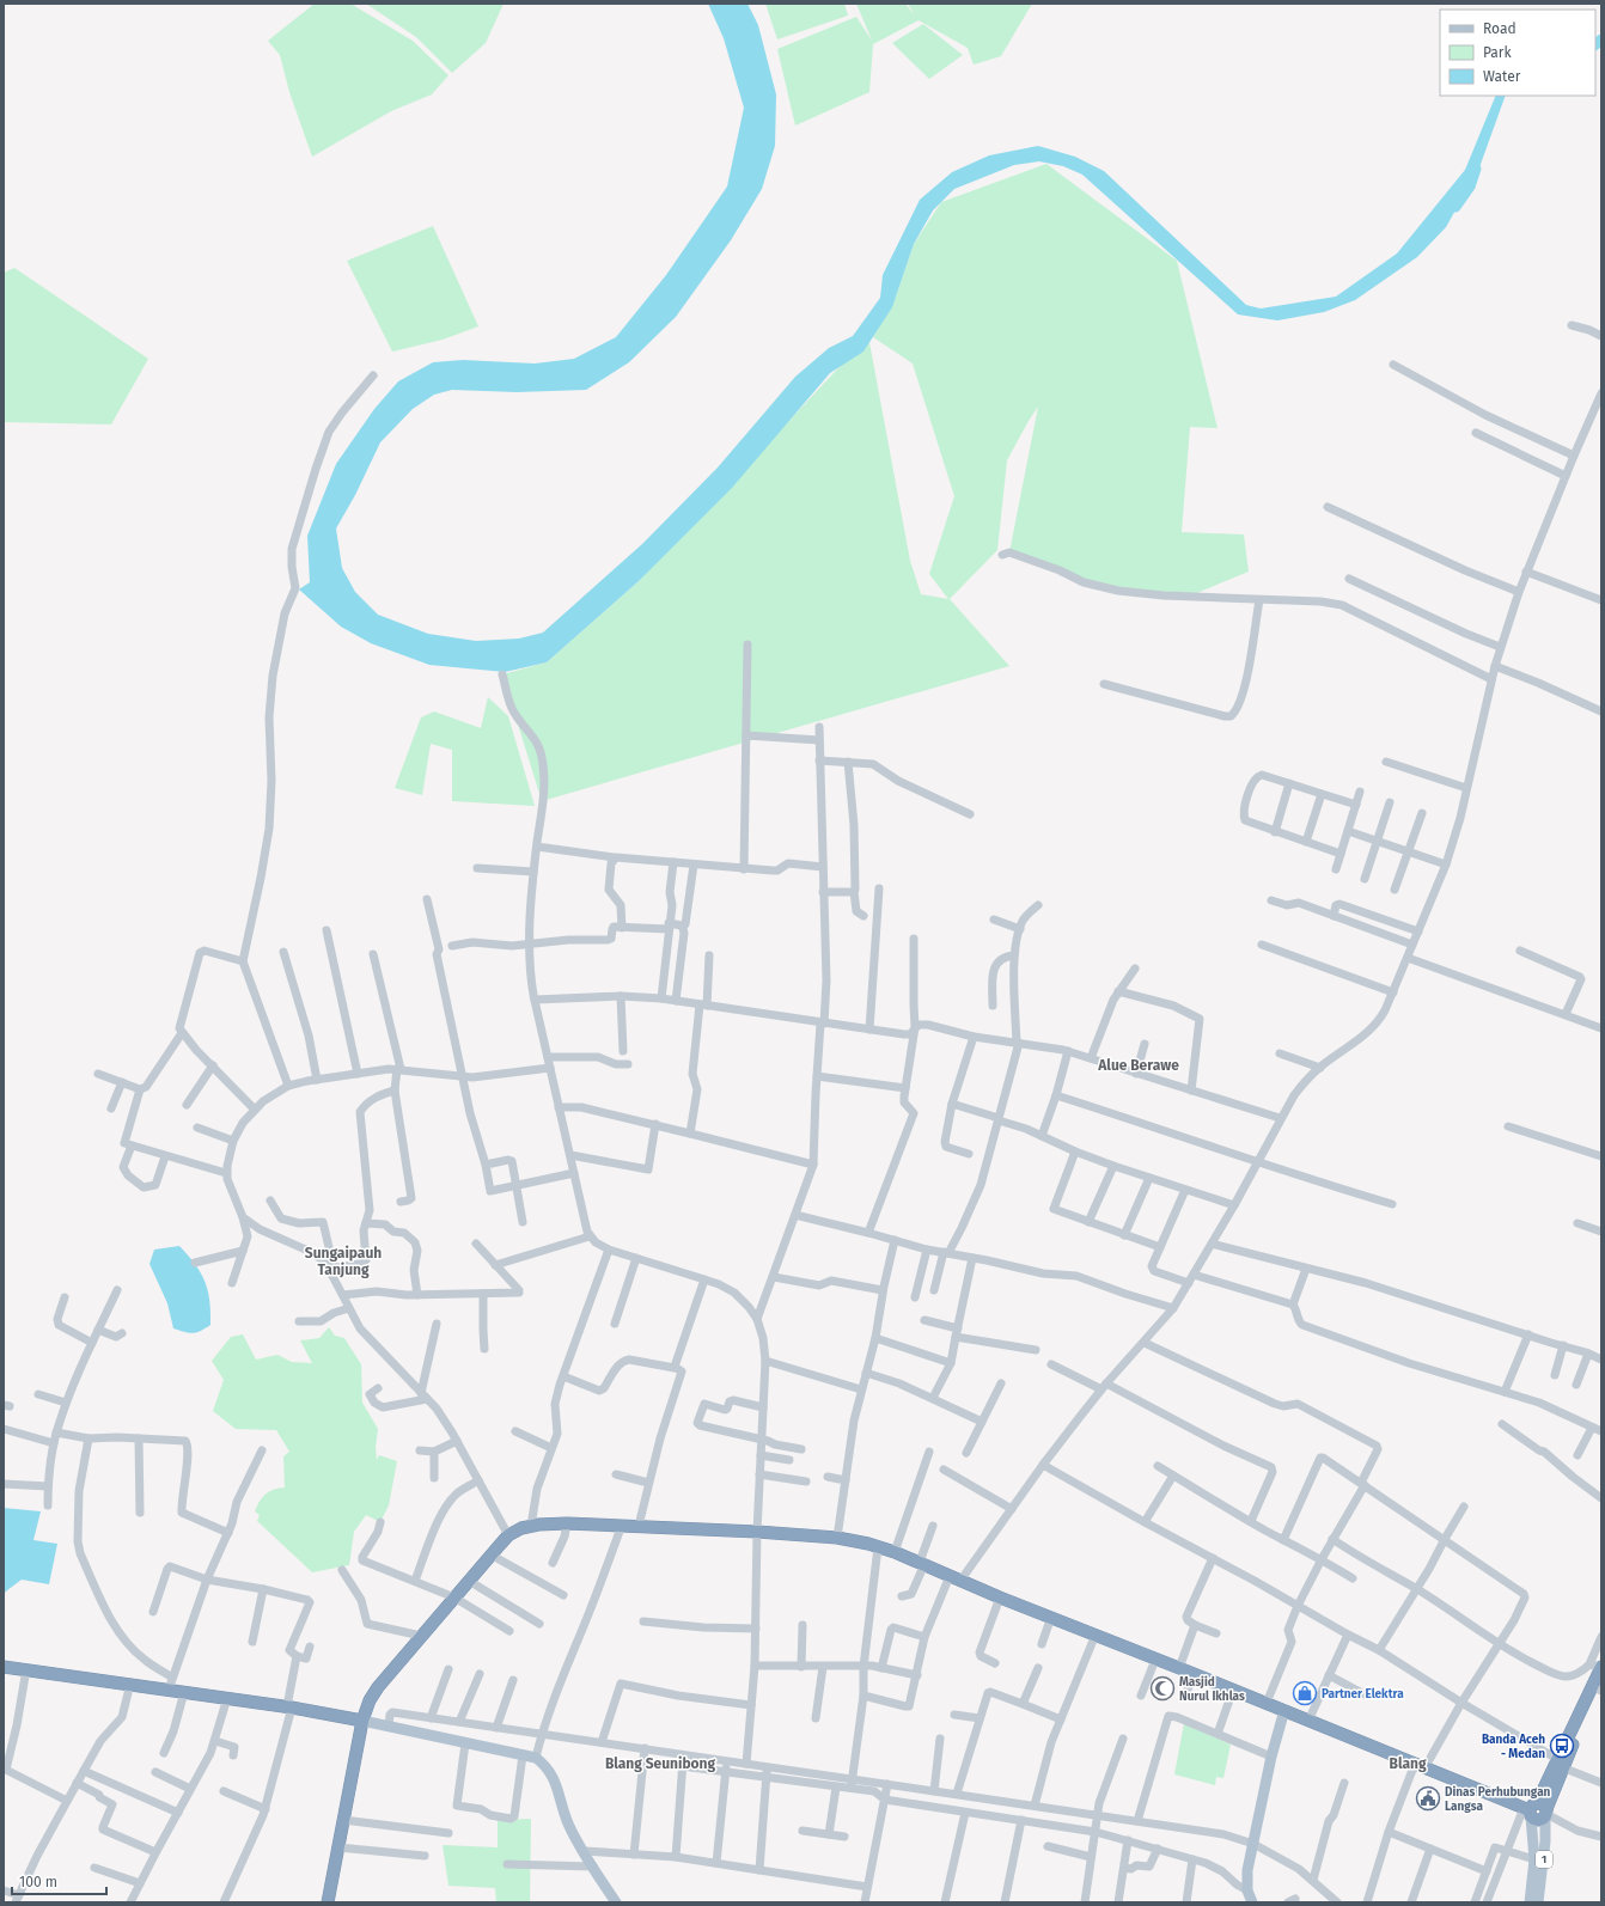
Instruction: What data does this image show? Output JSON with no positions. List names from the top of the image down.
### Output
{
  "streets": {
    "highway": ["1"]
  },
  "districts": [
    "Alue Berawe",
    "Sungaipauh Tanjung",
    "Blang Seunibong",
    "Blang"
  ],
  "places": {
    "mosque": ["Masjid Nurul Ikhlas"],
    "shop": ["Partner Elektra"],
    "bus stop": ["Banda Aceh - Medan"],
    "public building": ["Dinas Perhubungan Langsa"]
  },
  "legend": ["Road", "Park", "Water"],
  "scale_bar": "100 m"
}
